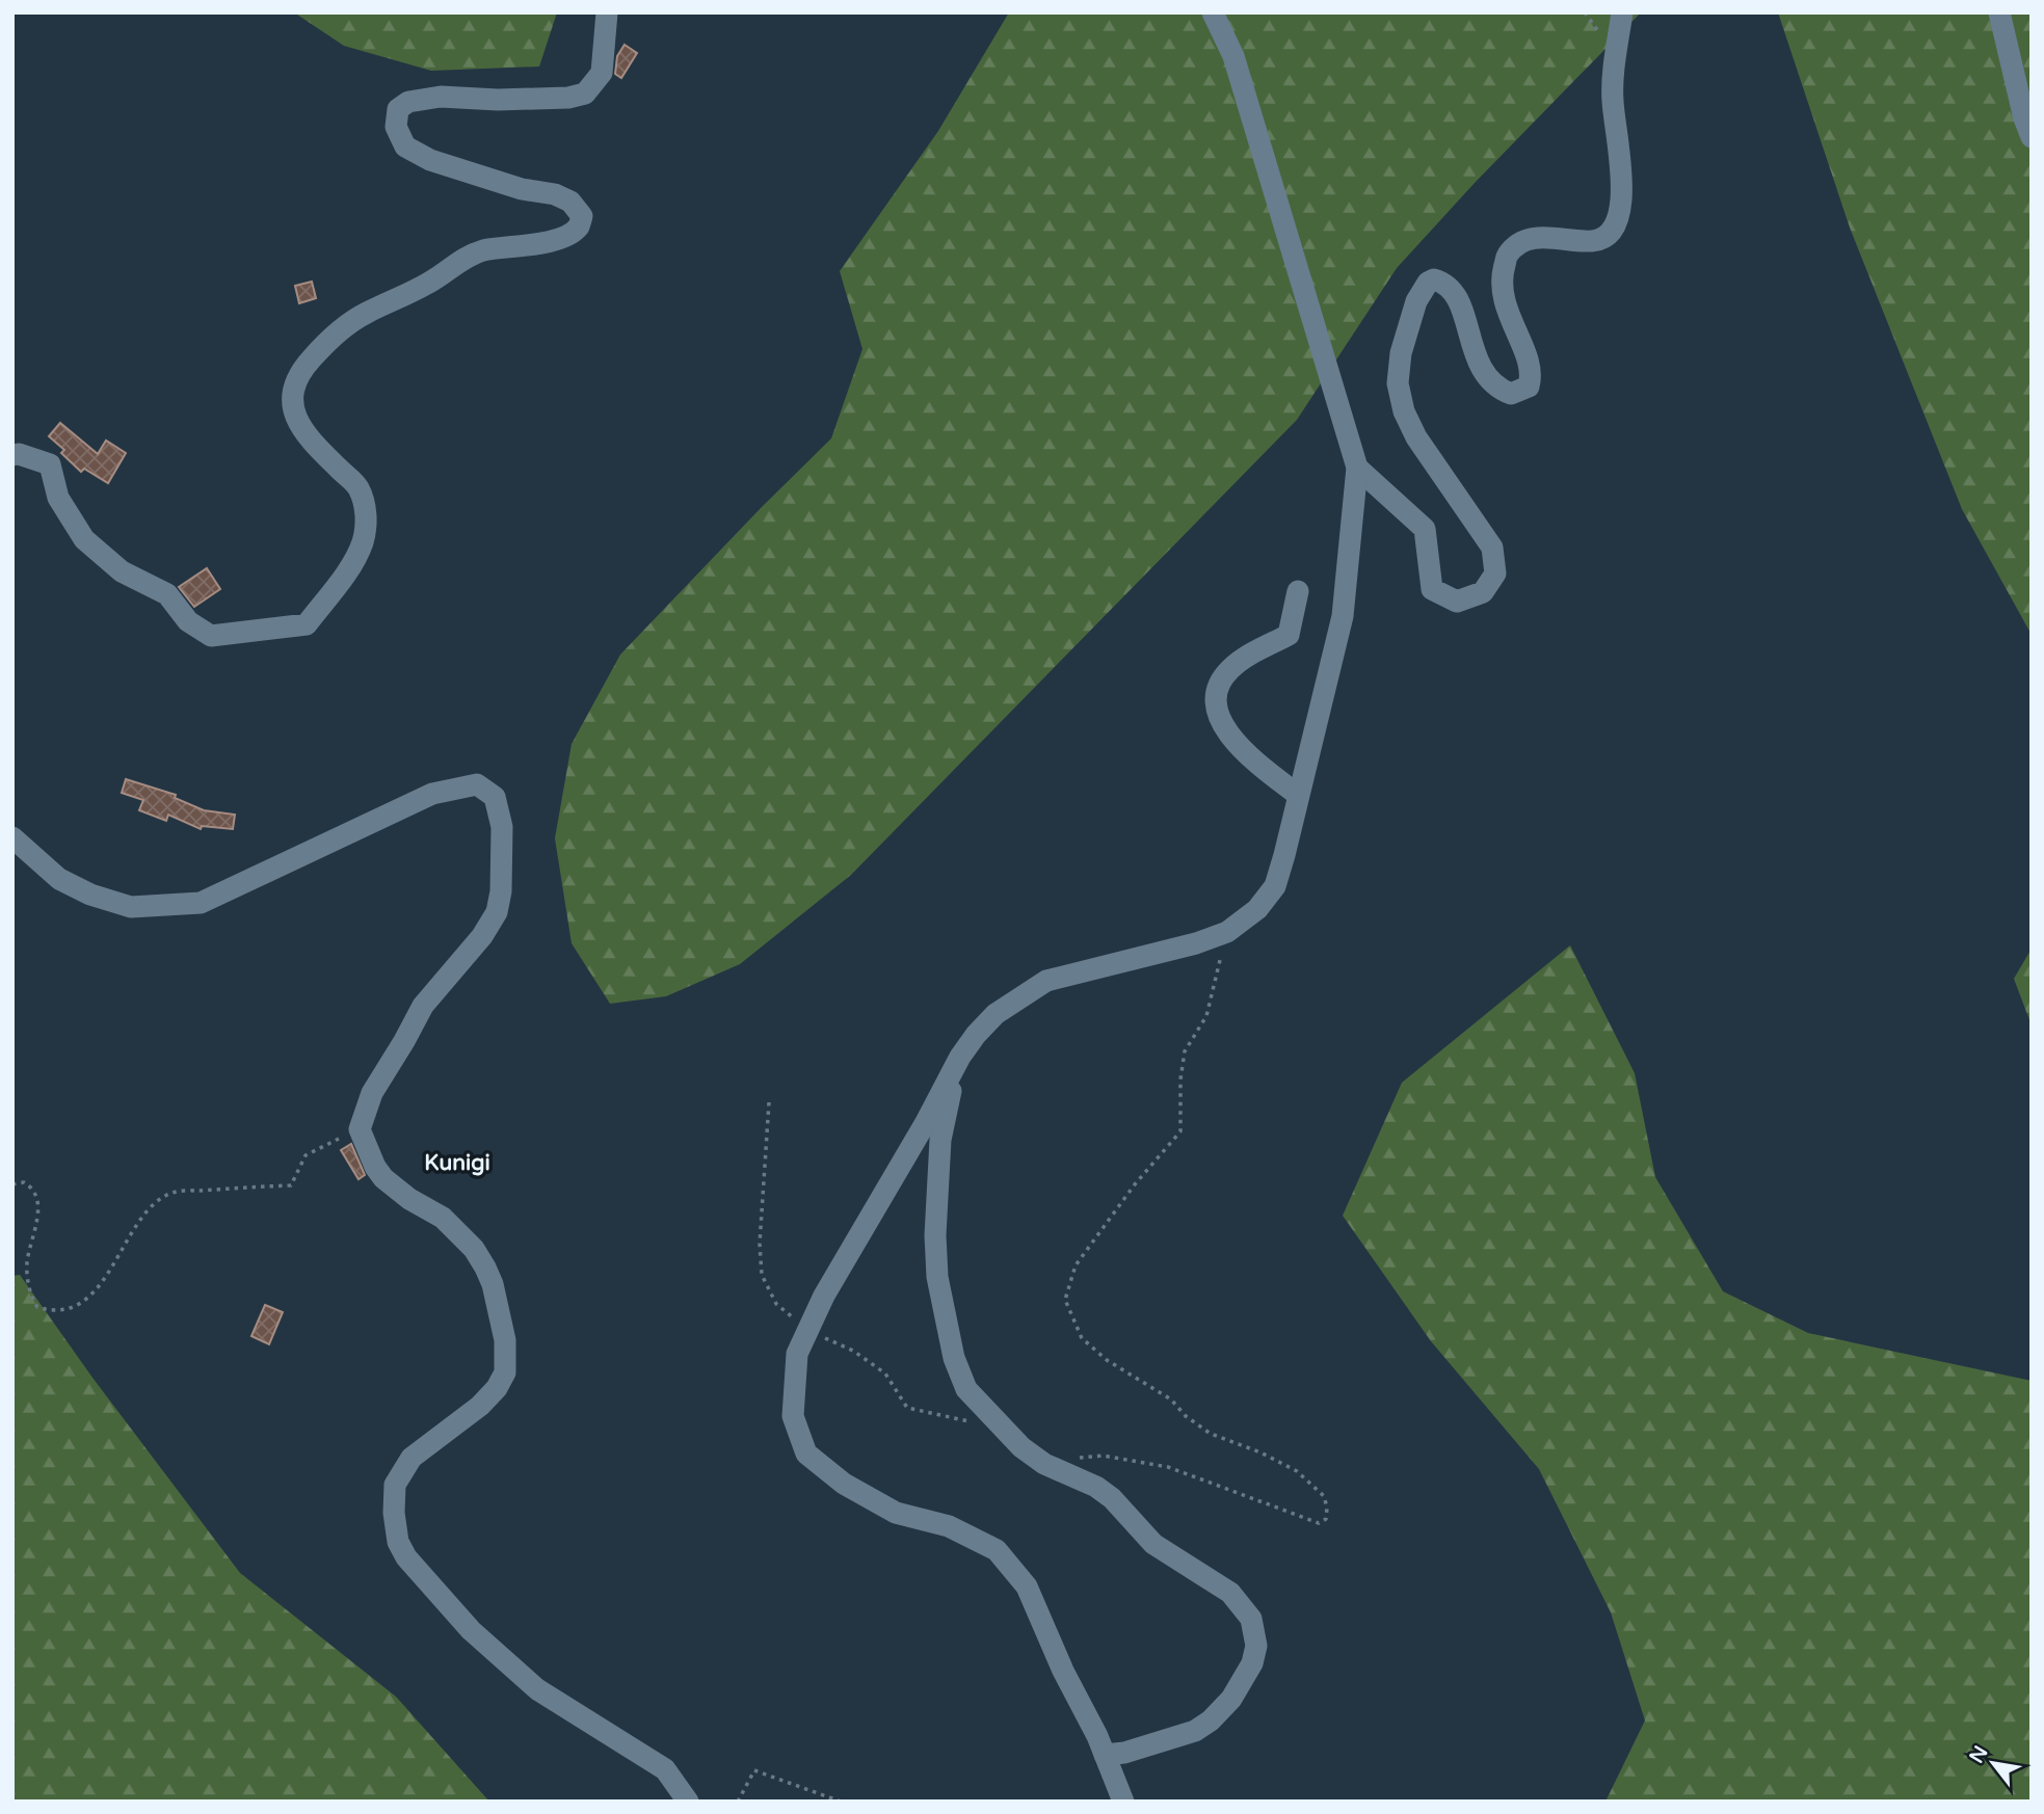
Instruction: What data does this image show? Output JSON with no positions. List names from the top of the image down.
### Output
{
  "districts": ["Kunigi"],
  "north": "top left"
}
